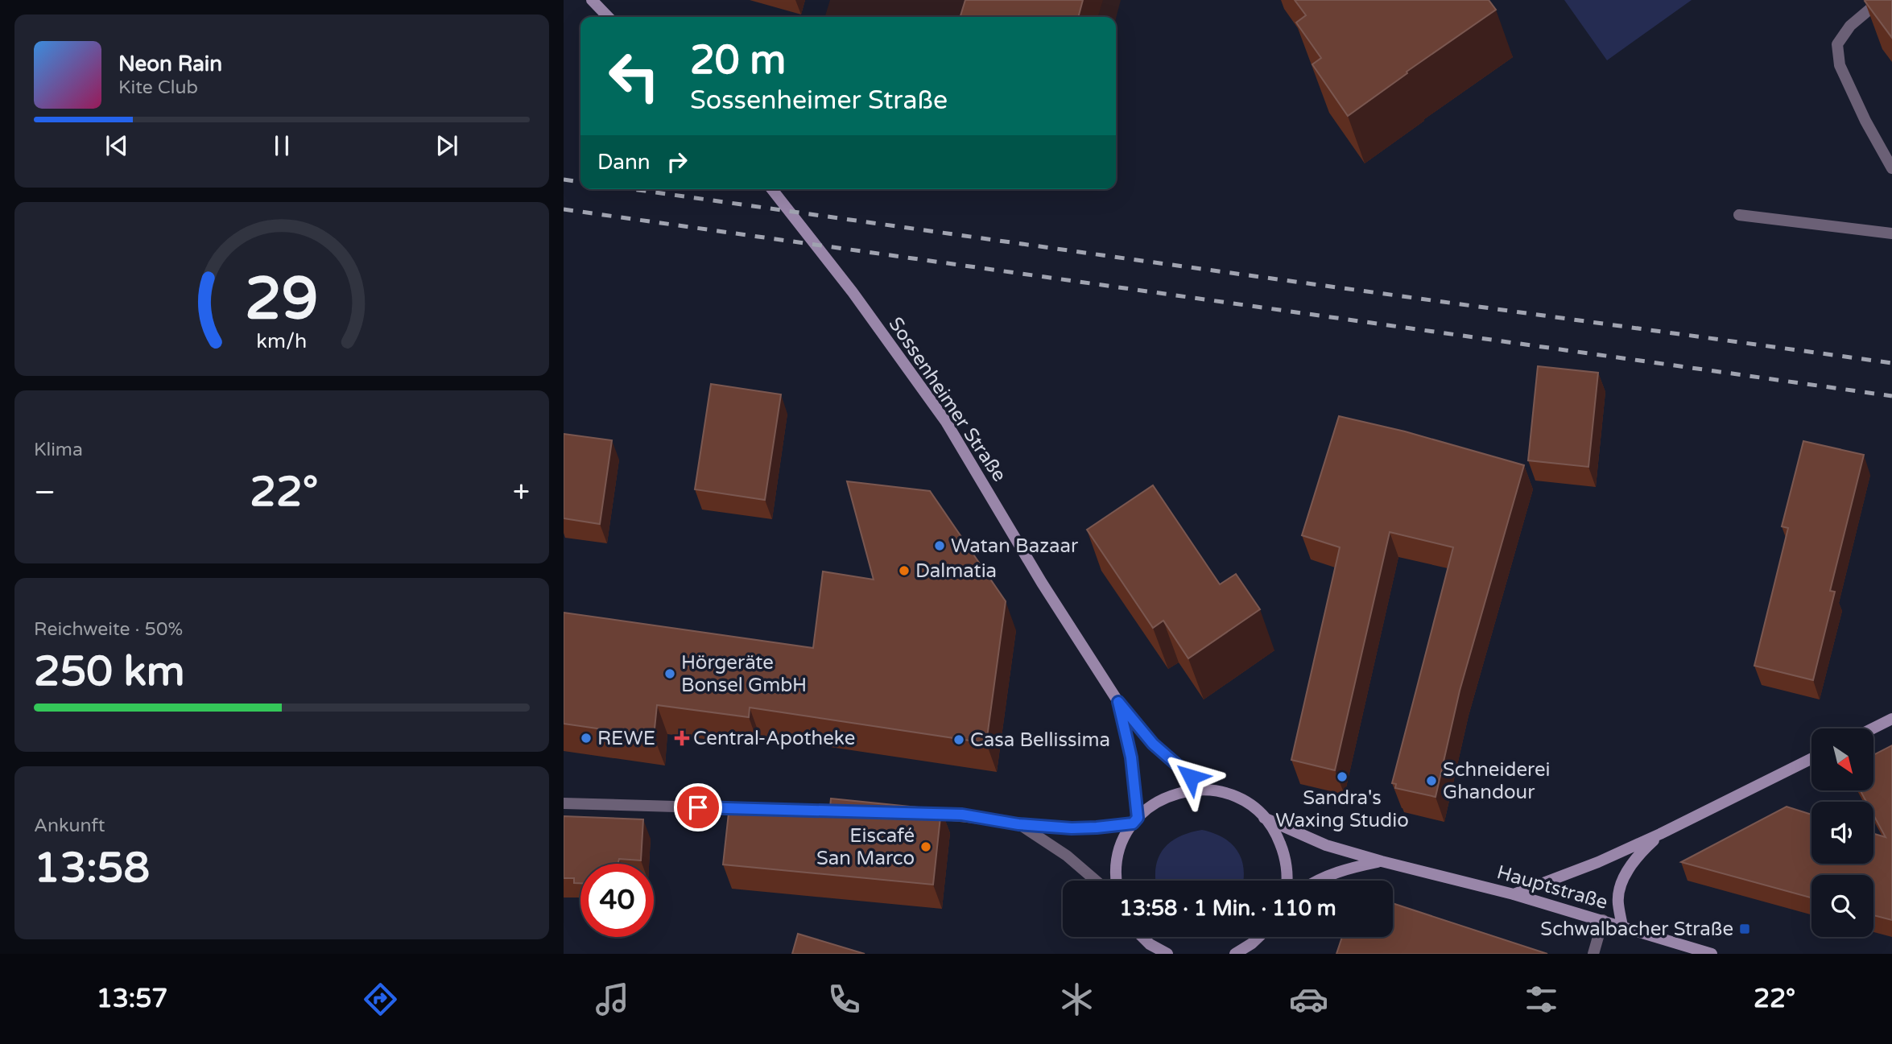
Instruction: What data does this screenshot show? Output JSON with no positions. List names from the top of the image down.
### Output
{
  "streets": {
    "street": ["Sossenheimer Straße", "Hauptstraße"]
  },
  "crossings": [
    ["Sossenheimer Straße", "Hauptstraße"]
  ],
  "places": {
    "other": [
      "Watan Bazaar",
      "Dalmatia",
      "Hörgeräte Bonsel GmbH",
      "REWE",
      "Casa Bellissima",
      "Sandra's Waxing Studio",
      "Schneiderei Ghandour",
      "Eiscafé San Marco"
    ],
    "health": ["Central-Apotheke"],
    "transit": ["Schwalbacher Straße"]
  },
  "north": "bottom right",
  "page": {
    "turn": ["20 m", "Sossenheimer Straße"],
    "song": ["Neon Rain", "Kite Club"],
    "then": "Dann",
    "tile": [
      "Klima",
      ["Reichweite · 50%", "250 km"],
      ["Ankunft", "13:58"]
    ],
    "heat": ["−", "22°", "+"],
    "limit": "40",
    "trip": "13:58 · 1 Min. · 110 m",
    "tabs": ["13:57", "22°"],
    "gauge": ["29", "km/h"]
  }
}
